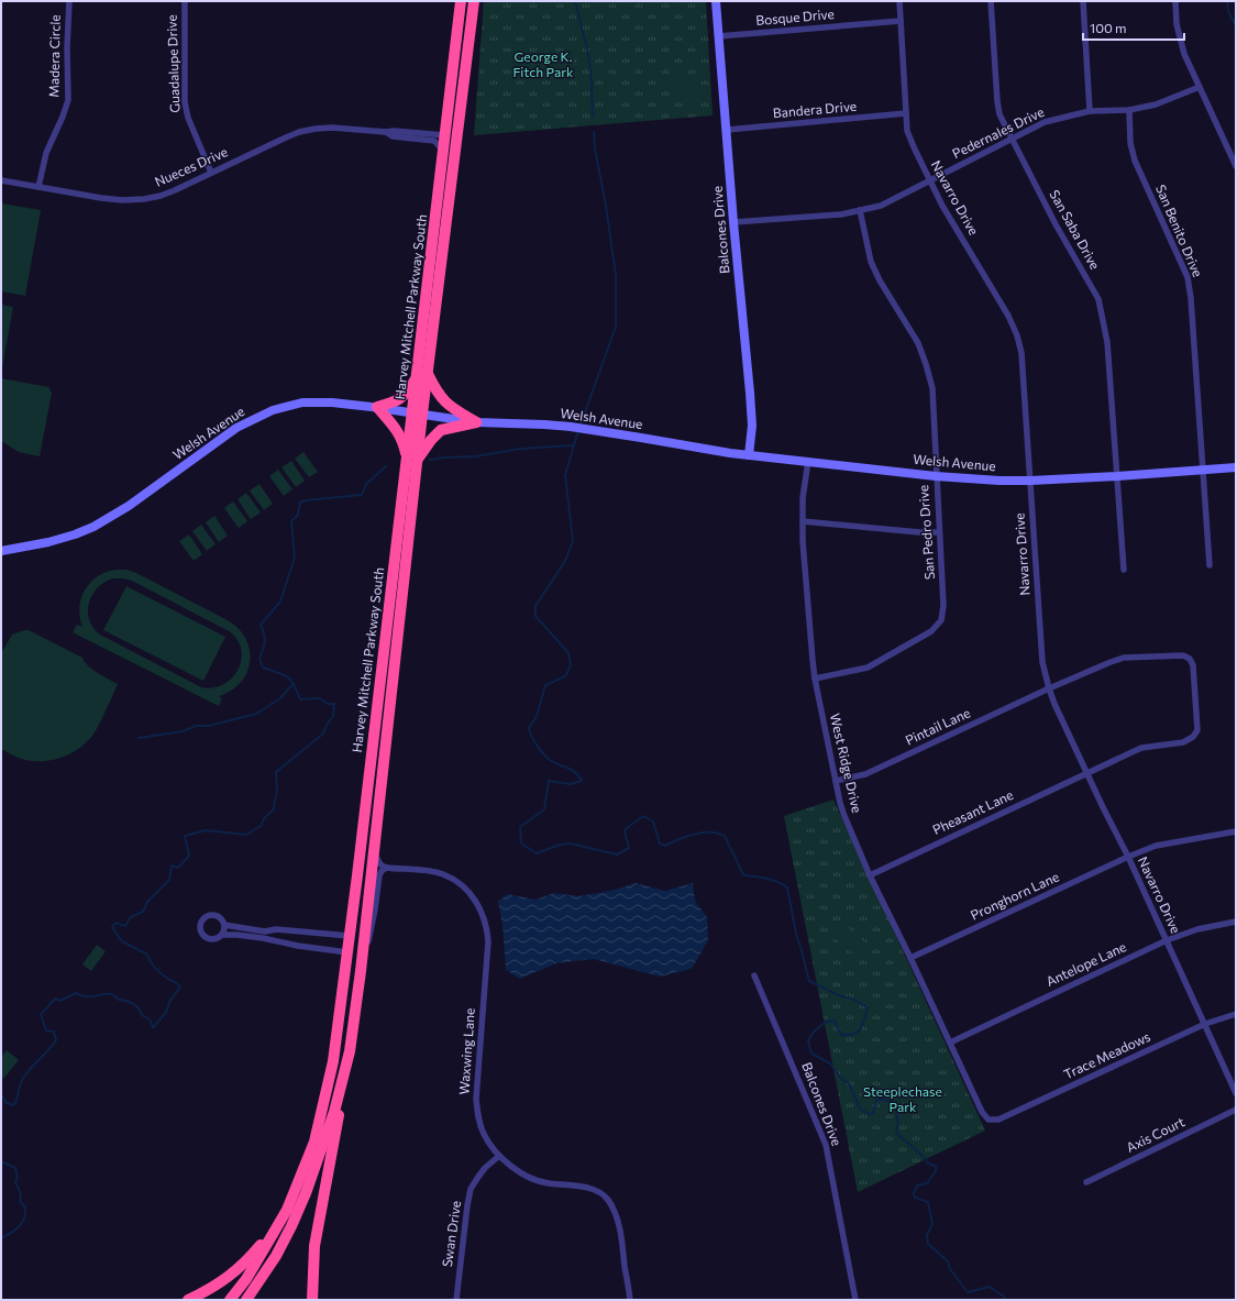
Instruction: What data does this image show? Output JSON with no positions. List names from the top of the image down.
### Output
{
  "streets": {
    "highway": ["Harvey Mitchell Parkway South"],
    "main road": ["Balcones Drive", "Welsh Avenue"],
    "street": [
      "Bosque Drive",
      "Madera Circle",
      "Guadalupe Drive",
      "Bandera Drive",
      "Pedernales Drive",
      "Nueces Drive",
      "Navarro Drive",
      "San Saba Drive",
      "San Benito Drive",
      "San Pedro Drive",
      "Pintail Lane",
      "West Ridge Drive",
      "Pheasant Lane",
      "Pronghorn Lane",
      "Antelope Lane",
      "Waxwing Lane",
      "Trace Meadows",
      "Axis Court",
      "Swan Drive"
    ]
  },
  "crossings": [
    ["Bosque Drive", "Navarro Drive"],
    ["Bosque Drive", "Balcones Drive"],
    ["Madera Circle", "Nueces Drive"],
    ["Guadalupe Drive", "Nueces Drive"],
    ["Bandera Drive", "Navarro Drive"],
    ["Bandera Drive", "Balcones Drive"],
    ["Pedernales Drive", "Navarro Drive"],
    ["Pedernales Drive", "Balcones Drive"],
    ["Pedernales Drive", "San Saba Drive"],
    ["Pedernales Drive", "San Benito Drive"],
    ["Pedernales Drive", "San Pedro Drive"],
    ["Nueces Drive", "Harvey Mitchell Parkway South"],
    ["Navarro Drive", "Welsh Avenue"],
    ["Navarro Drive", "Pintail Lane"],
    ["Navarro Drive", "Pheasant Lane"],
    ["Navarro Drive", "Pronghorn Lane"],
    ["Navarro Drive", "Antelope Lane"],
    ["Navarro Drive", "Trace Meadows"],
    ["Balcones Drive", "Welsh Avenue"],
    ["San Saba Drive", "Welsh Avenue"],
    ["San Benito Drive", "Welsh Avenue"],
    ["Harvey Mitchell Parkway South", "Welsh Avenue"],
    ["Welsh Avenue", "San Pedro Drive"],
    ["Welsh Avenue", "West Ridge Drive"],
    ["San Pedro Drive", "West Ridge Drive"],
    ["Pintail Lane", "West Ridge Drive"],
    ["Pintail Lane", "Pheasant Lane"],
    ["West Ridge Drive", "Pheasant Lane"],
    ["West Ridge Drive", "Pronghorn Lane"],
    ["West Ridge Drive", "Antelope Lane"],
    ["West Ridge Drive", "Trace Meadows"],
    ["Waxwing Lane", "Swan Drive"]
  ],
  "parks": ["George K. Fitch Park", "Steeplechase Park"],
  "scale_bar": "100 m"
}
